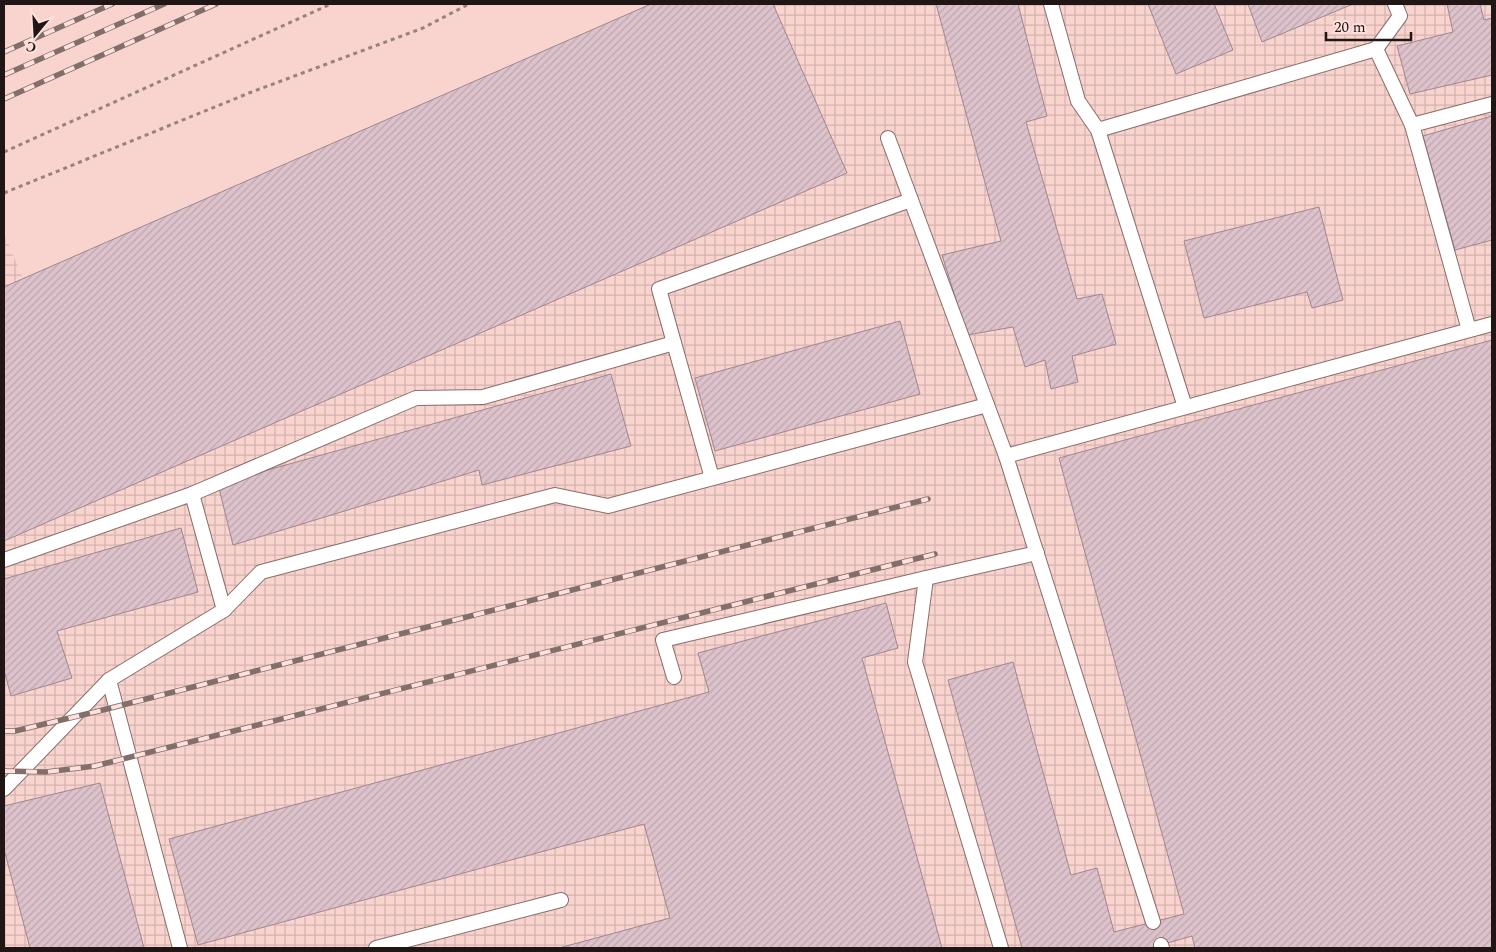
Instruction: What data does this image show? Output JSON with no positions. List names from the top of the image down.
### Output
{
  "scale_bar": "20 m",
  "north": "bottom"
}
